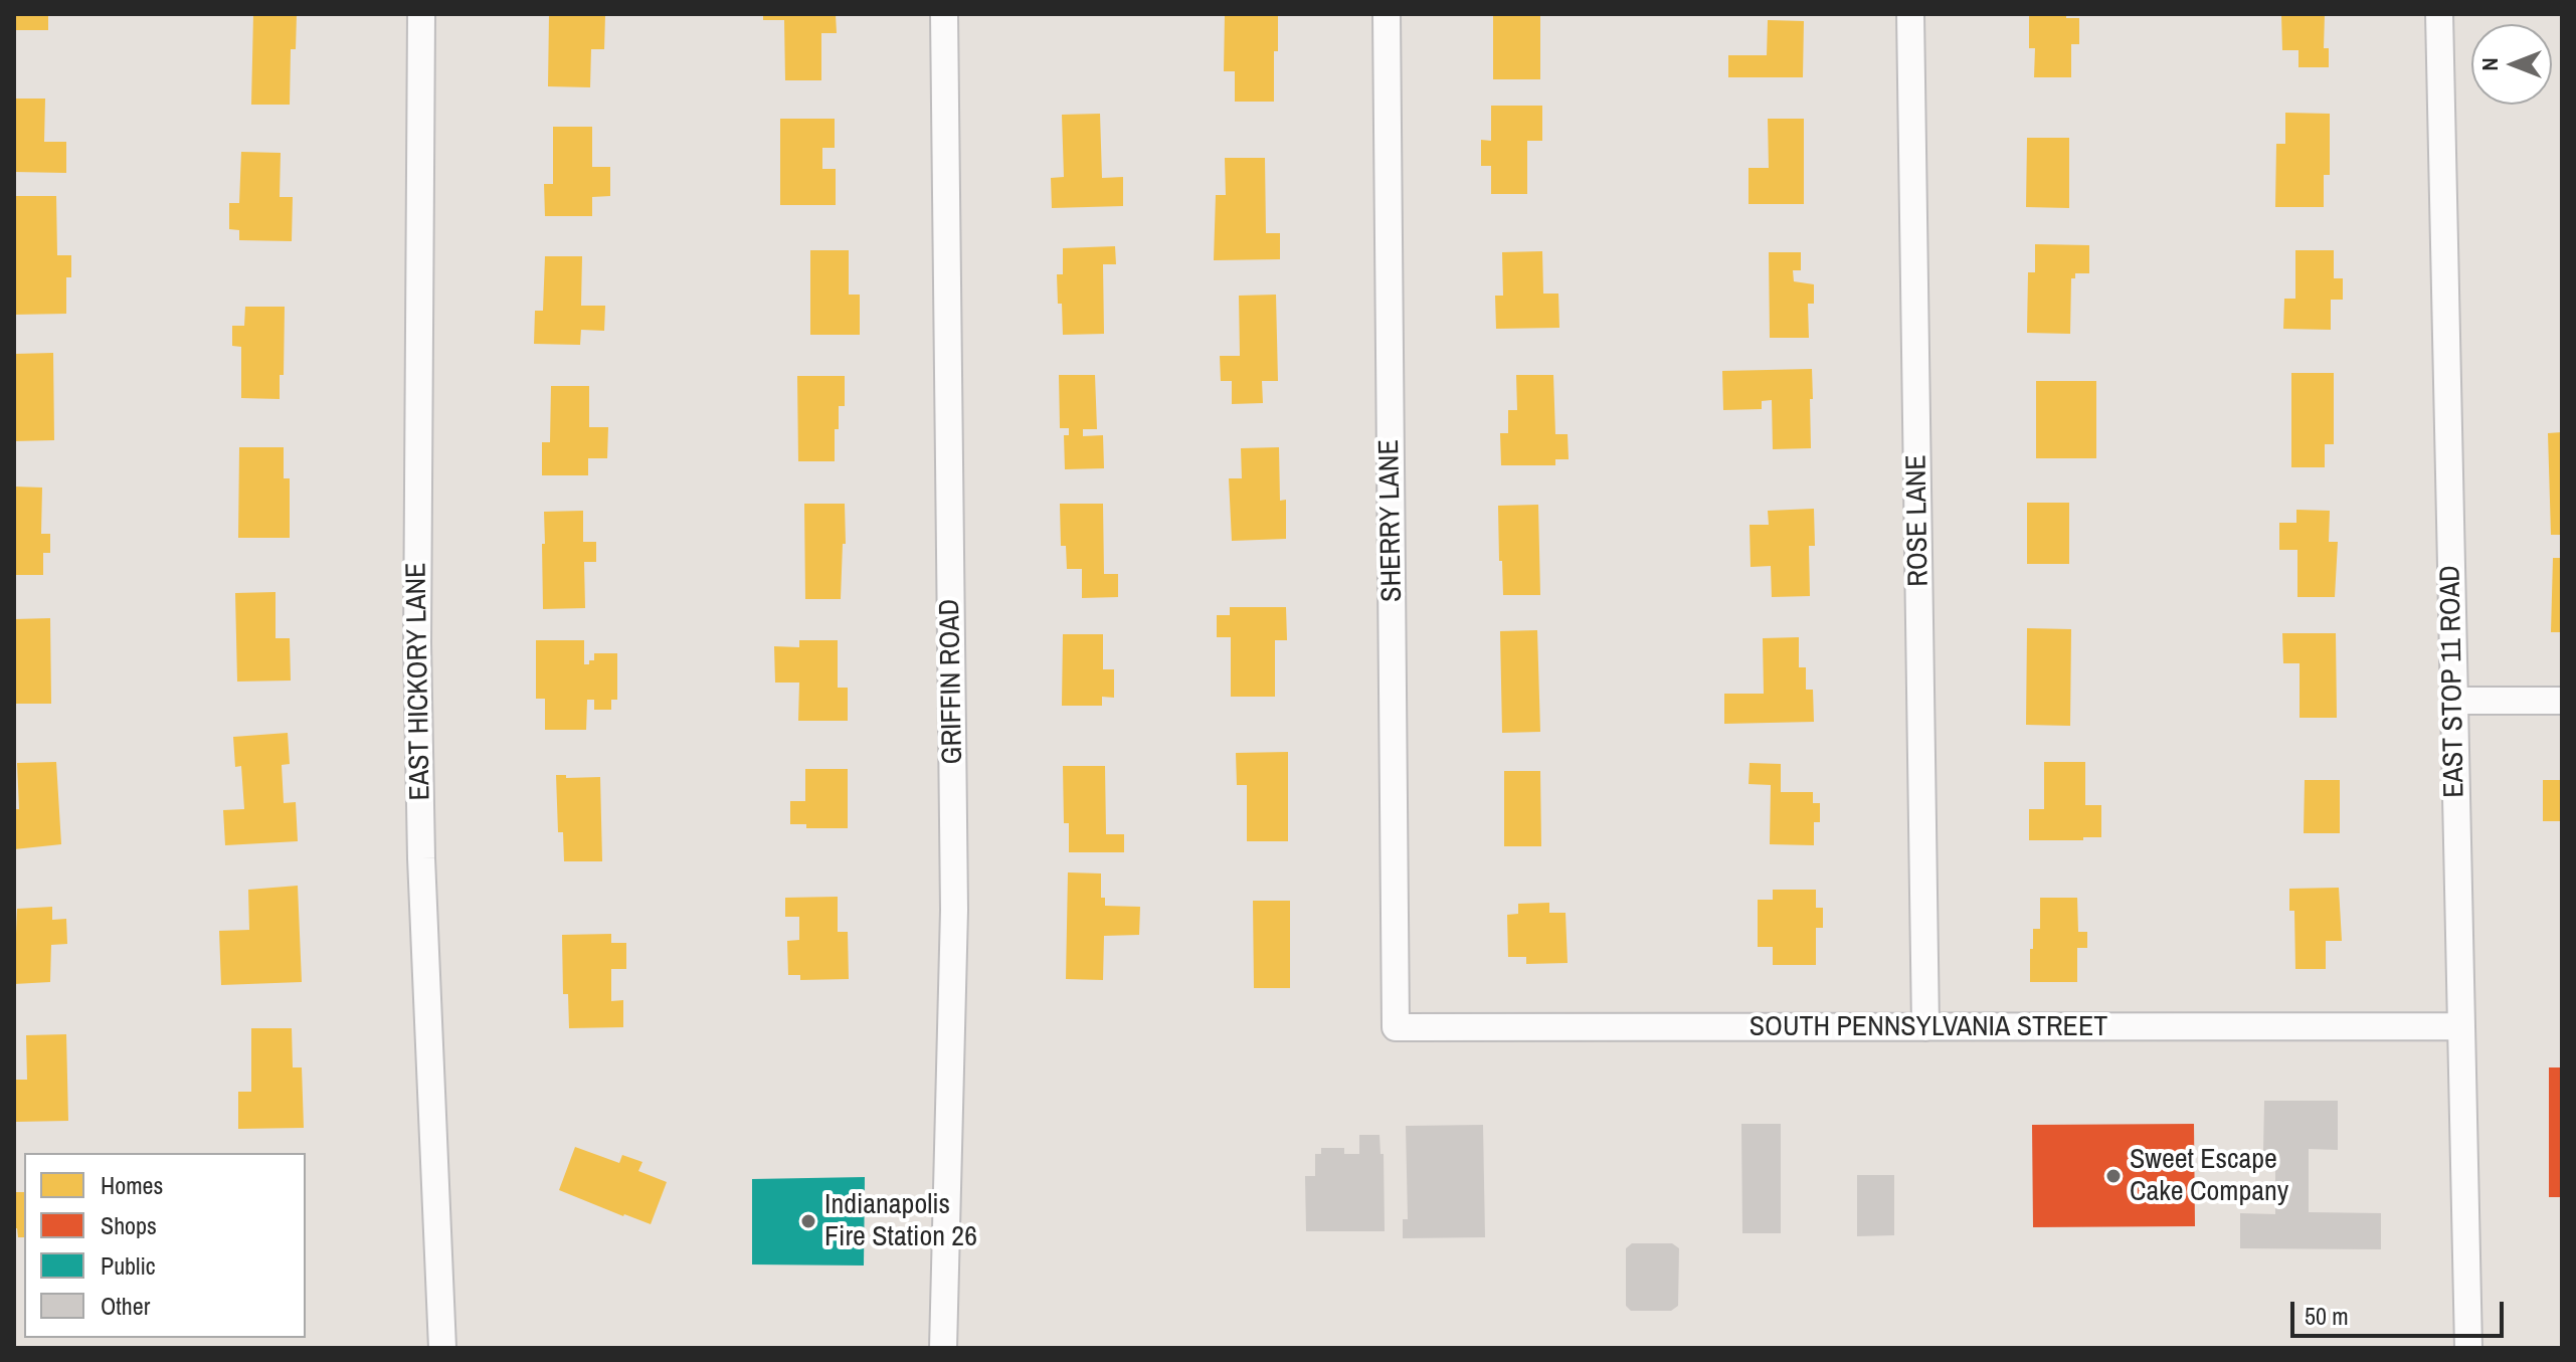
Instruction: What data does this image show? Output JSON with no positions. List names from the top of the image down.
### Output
{
  "streets": {
    "street": [
      "SHERRY LANE",
      "ROSE LANE",
      "EAST HICKORY LANE",
      "GRIFFIN ROAD",
      "EAST STOP 11 ROAD",
      "SOUTH PENNSYLVANIA STREET"
    ]
  },
  "crossings": [
    ["SHERRY LANE", "SOUTH PENNSYLVANIA STREET"],
    ["ROSE LANE", "SOUTH PENNSYLVANIA STREET"],
    ["EAST STOP 11 ROAD", "SOUTH PENNSYLVANIA STREET"]
  ],
  "places": ["Sweet Escape Cake Company", "Indianapolis Fire Station 26"],
  "legend": [
    "Homes",
    "Shops",
    "Public",
    "Other"
  ],
  "scale_bar": "50 m",
  "north": "left"
}
